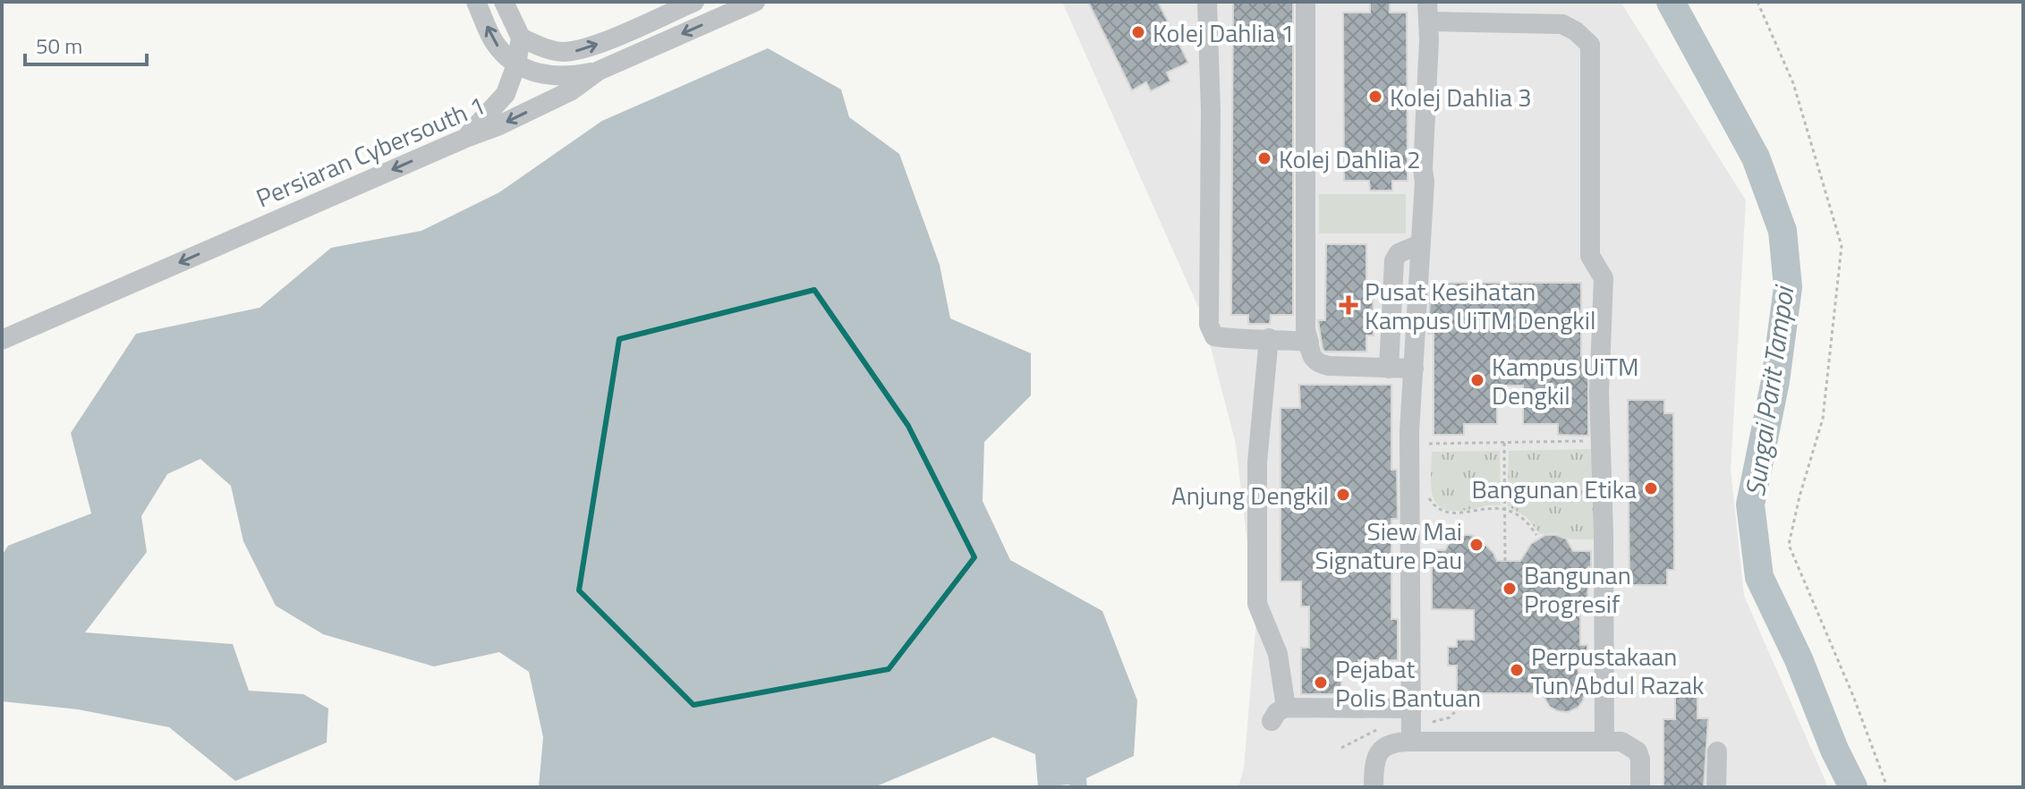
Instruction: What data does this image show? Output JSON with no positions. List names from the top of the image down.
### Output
{
  "streets": {
    "street": ["Persiaran Cybersouth 1"]
  },
  "one_way": ["Persiaran Cybersouth 1"],
  "water": ["Sungai Parit Tampoi"],
  "places": {
    "other": [
      "Kolej Dahlia 1",
      "Kolej Dahlia 3",
      "Kolej Dahlia 2",
      "Kampus UiTM Dengkil",
      "Bangunan Etika",
      "Anjung Dengkil",
      "Siew Mai Signature Pau",
      "Bangunan Progresif",
      "Perpustakaan Tun Abdul Razak",
      "Pejabat Polis Bantuan"
    ],
    "health": ["Pusat Kesihatan Kampus UiTM Dengkil"]
  },
  "scale_bar": "50 m"
}
